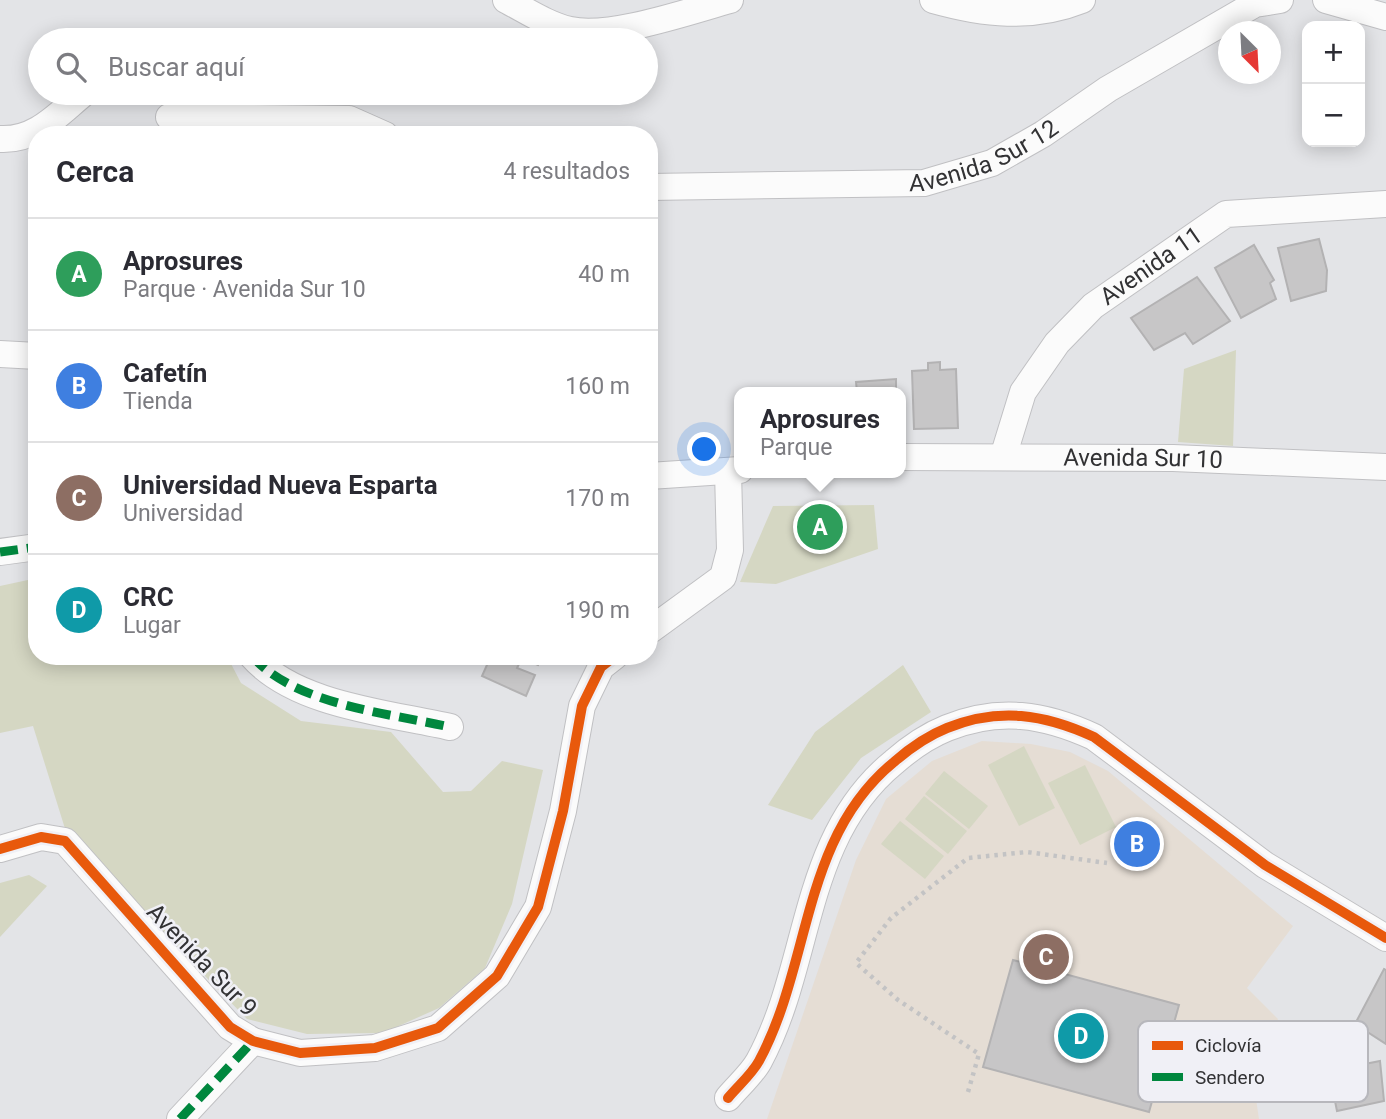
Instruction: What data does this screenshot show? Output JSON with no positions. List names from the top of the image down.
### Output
{
  "streets": {
    "street": [
      "Avenida Sur 12",
      "Avenida 11",
      "Avenida Sur 10",
      "Avenida Sur 9"
    ]
  },
  "crossings": [
    ["Avenida 11", "Avenida Sur 10"]
  ],
  "legend": ["Ciclovía", "Sendero"],
  "north": "bottom right",
  "page": {
    "map_buttons": ["+", "−"],
    "search": "Buscar aquí",
    "heading": ["Cerca", "4 resultados"],
    "list": [
      {
        "mark": "A",
        "name": "Aprosures",
        "note": "Parque · Avenida Sur 10",
        "value": "40 m"
      },
      {
        "mark": "B",
        "name": "Cafetín",
        "note": "Tienda",
        "value": "160 m"
      },
      {
        "mark": "C",
        "name": "Universidad Nueva Esparta",
        "note": "Universidad",
        "value": "170 m"
      },
      {
        "mark": "D",
        "name": "CRC",
        "note": "Lugar",
        "value": "190 m"
      }
    ],
    "popup": ["Aprosures", "Parque"],
    "pins": [
      "A",
      "B",
      "C",
      "D"
    ]
  }
}
